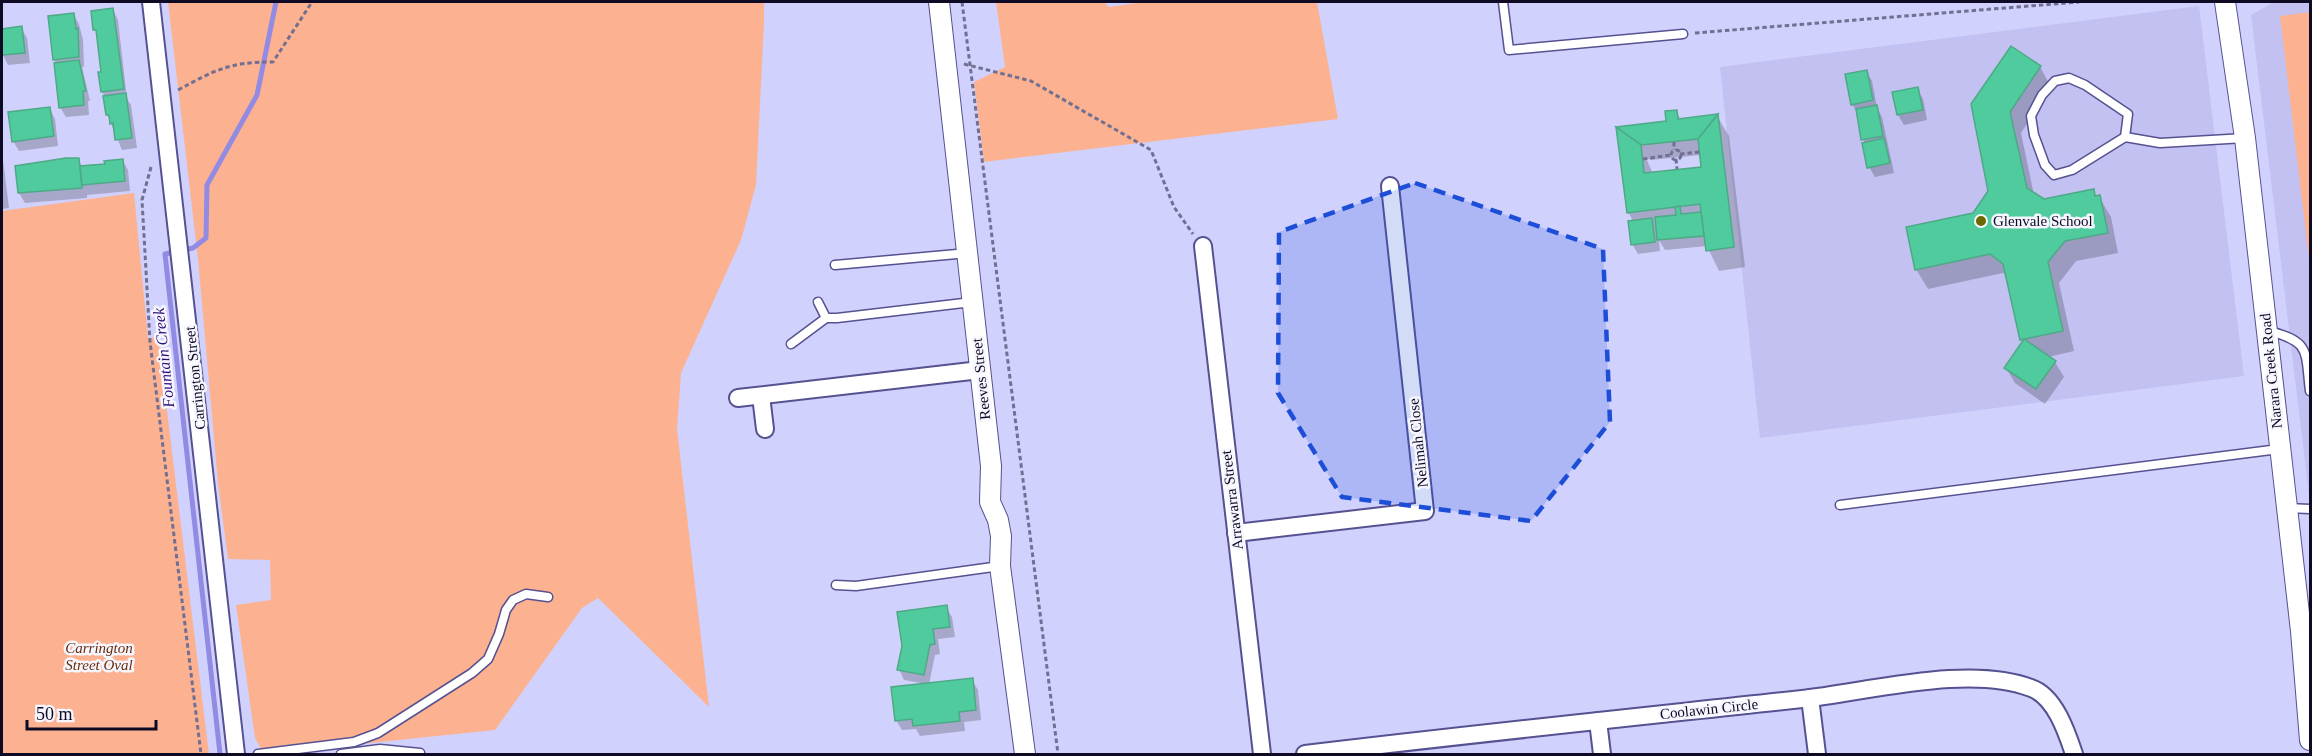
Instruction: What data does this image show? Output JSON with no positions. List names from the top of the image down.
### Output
{
  "streets": {
    "street": [
      "Narara Creek Road",
      "Carrington Street",
      "Reeves Street",
      "Nelimah Close",
      "Arrawarra Street",
      "Coolawin Circle"
    ]
  },
  "crossings": [
    ["Nelimah Close", "Arrawarra Street"]
  ],
  "water": ["Fountain Creek"],
  "parks": ["Carrington Street Oval"],
  "places": ["Glenvale School"],
  "scale_bar": "50 m"
}
